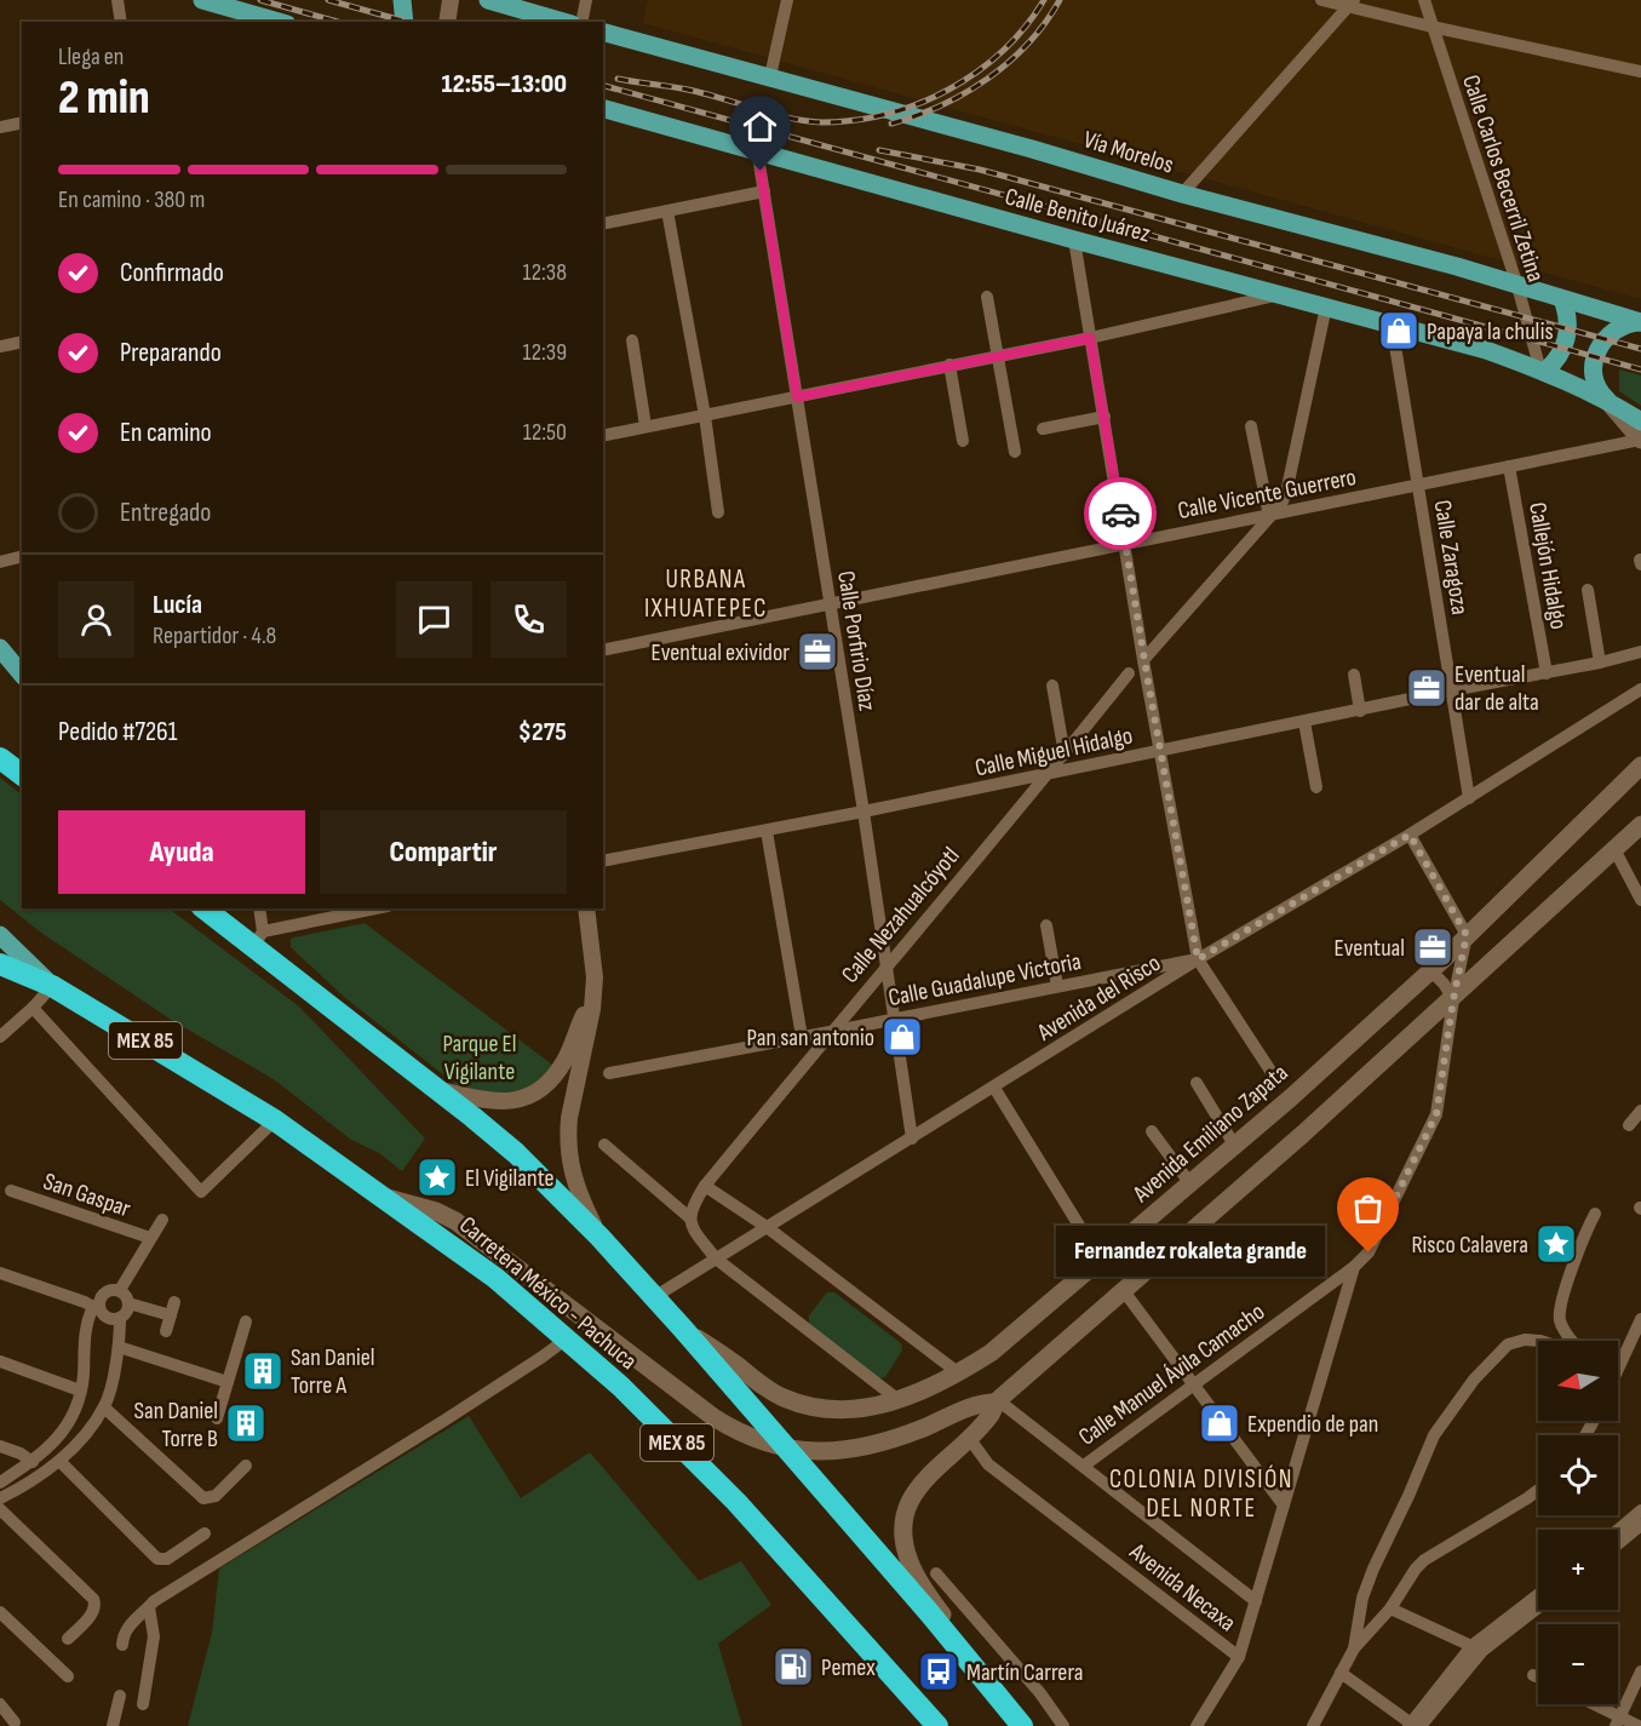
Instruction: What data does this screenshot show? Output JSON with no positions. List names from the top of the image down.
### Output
{
  "streets": {
    "highway": ["MEX 85", "Carretera México - Pachuca"],
    "main road": ["Vía Morelos", "Calle Benito Juárez", "Avenida Emiliano Zapata"],
    "street": [
      "Calle Carlos Becerril Zetina",
      "Calle Vicente Guerrero",
      "Calle Zaragoza",
      "Callejón Hidalgo",
      "Calle Porfirio Díaz",
      "Calle Miguel Hidalgo",
      "Calle Nezahualcóyotl",
      "Calle Guadalupe Victoria",
      "Avenida del Risco",
      "San Gaspar",
      "Calle Manuel Ávila Camacho",
      "Avenida Necaxa"
    ]
  },
  "crossings": [
    ["Vía Morelos", "Calle Carlos Becerril Zetina"],
    ["Calle Carlos Becerril Zetina", "Calle Benito Juárez"],
    ["Calle Benito Juárez", "Calle Zaragoza"],
    ["Calle Benito Juárez", "Calle Porfirio Díaz"],
    ["Calle Vicente Guerrero", "Calle Zaragoza"],
    ["Calle Vicente Guerrero", "Callejón Hidalgo"],
    ["Calle Vicente Guerrero", "Calle Porfirio Díaz"],
    ["Calle Zaragoza", "Calle Miguel Hidalgo"],
    ["Calle Zaragoza", "Avenida del Risco"],
    ["Callejón Hidalgo", "Calle Miguel Hidalgo"],
    ["Calle Porfirio Díaz", "Calle Miguel Hidalgo"],
    ["Calle Porfirio Díaz", "Calle Nezahualcóyotl"],
    ["Calle Porfirio Díaz", "Calle Guadalupe Victoria"],
    ["Calle Porfirio Díaz", "Avenida del Risco"],
    ["Calle Miguel Hidalgo", "Calle Nezahualcóyotl"],
    ["Calle Nezahualcóyotl", "Calle Guadalupe Victoria"],
    ["Calle Guadalupe Victoria", "Avenida del Risco"],
    ["MEX 85", "Carretera México - Pachuca"],
    ["Calle Manuel Ávila Camacho", "Avenida Necaxa"]
  ],
  "districts": ["URBANA IXHUATEPEC", "COLONIA DIVISIÓN DEL NORTE"],
  "parks": ["Parque El Vigilante"],
  "places": {
    "shop": ["Papaya la chulis", "Pan san antonio", "Expendio de pan"],
    "office": ["Eventual exividor", "Eventual dar de alta", "Eventual"],
    "place": ["El Vigilante", "Risco Calavera"],
    "other": ["Fernandez rokaleta grande"],
    "building": ["San Daniel Torre A", "San Daniel Torre B"],
    "fuel station": ["Pemex"],
    "bus stop": ["Martín Carrera"]
  },
  "north": "left",
  "page": {
    "heading": ["2 min", "Llega en", "12:55–13:00"],
    "panel": [
      "Lucía",
      "Repartidor · 4.8",
      "Pedido #7261",
      "$275"
    ],
    "bar": "En camino · 380 m",
    "list": [
      ["Confirmado", "12:38"],
      ["Preparando", "12:39"],
      ["En camino", "12:50"],
      "Entregado"
    ],
    "buttons": ["Ayuda", "Compartir"],
    "bubble": "Fernandez rokaleta grande",
    "map_buttons": ["+", "−"]
  }
}
